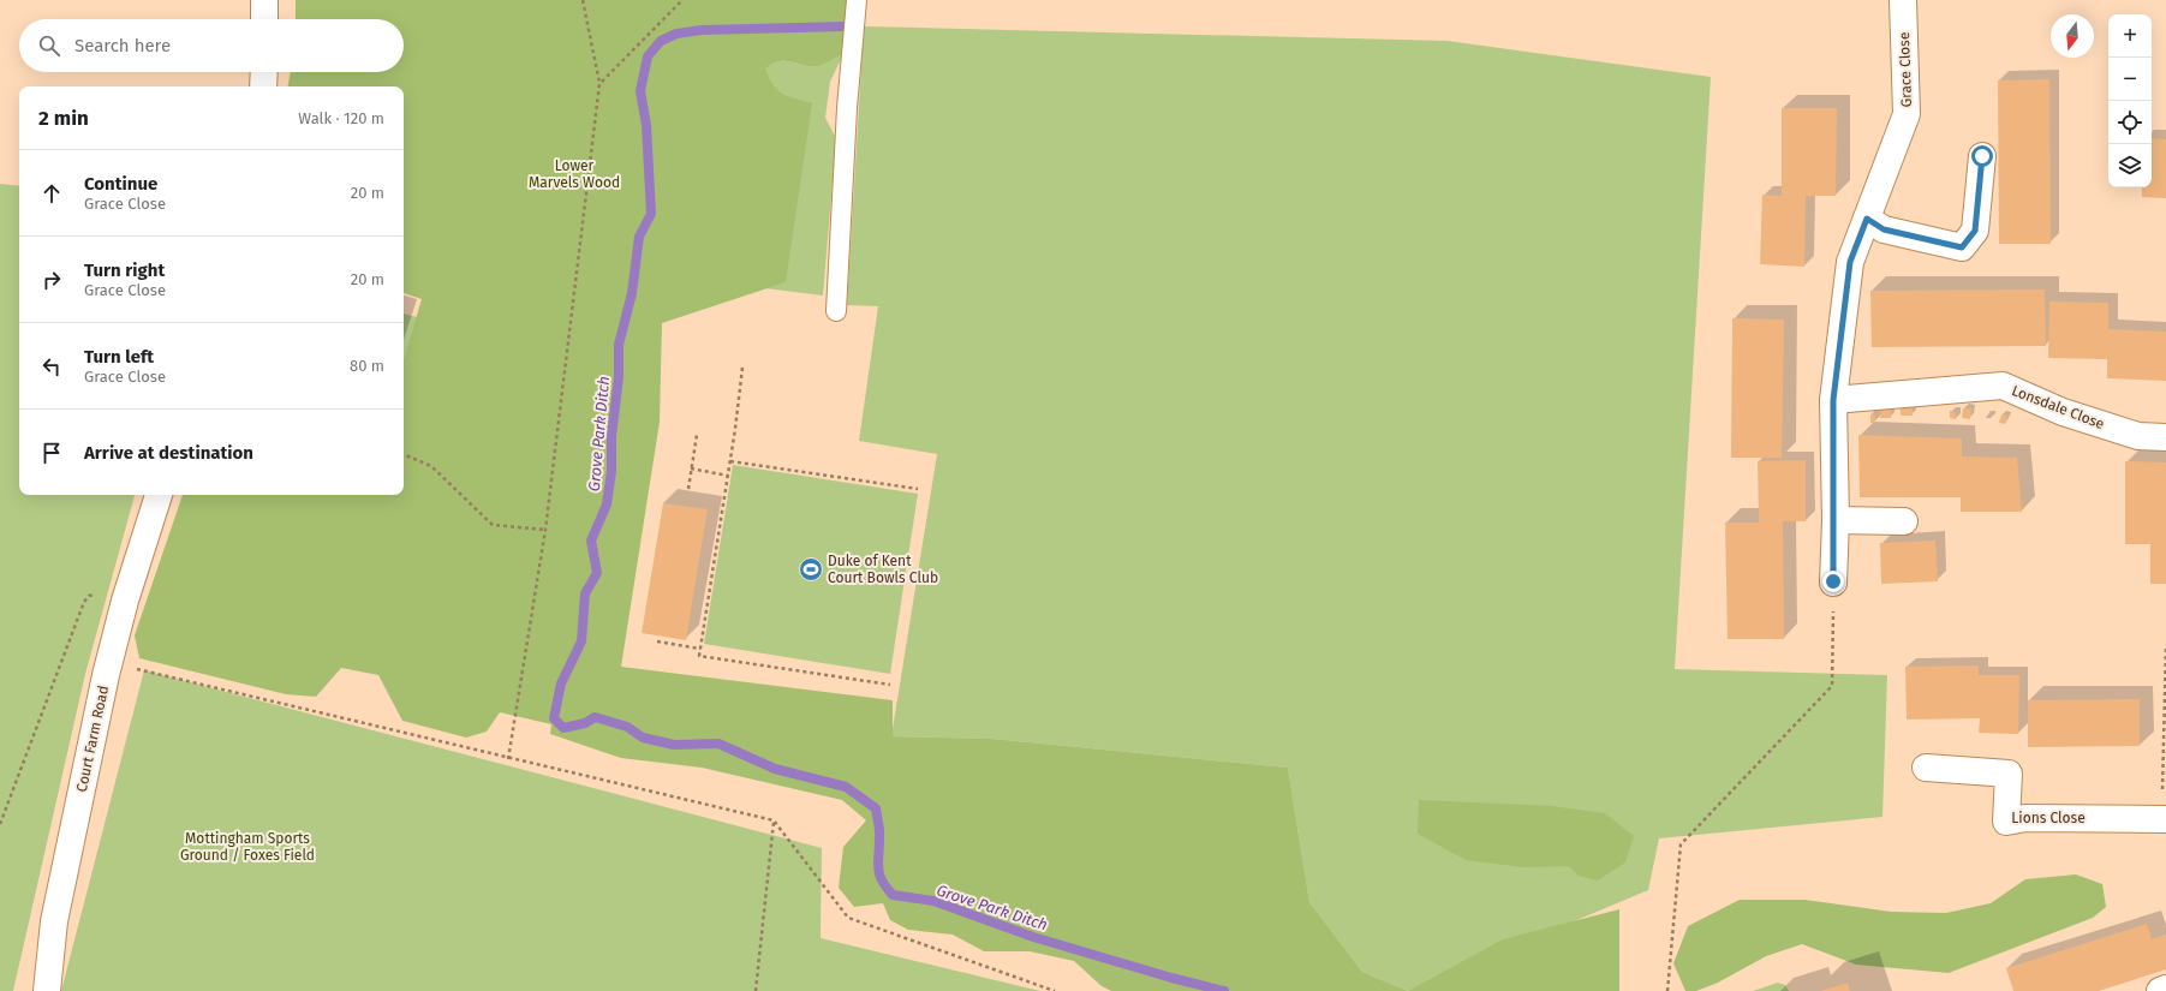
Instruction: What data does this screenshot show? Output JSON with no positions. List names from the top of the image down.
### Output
{
  "streets": {
    "street": [
      "Grace Close",
      "Lonsdale Close",
      "Court Farm Road",
      "Lions Close"
    ]
  },
  "crossings": [
    ["Grace Close", "Lonsdale Close"]
  ],
  "water": ["Grove Park Ditch"],
  "parks": ["Lower Marvels Wood", "Mottingham Sports Ground / Foxes Field"],
  "places": {
    "sports": ["Duke of Kent Court Bowls Club"]
  },
  "north": "bottom",
  "page": {
    "map_buttons": ["+", "−"],
    "search": "Search here",
    "heading": ["2 min", "Walk · 120 m"],
    "list": [
      ["Continue", "Grace Close", "20 m"],
      ["Turn right", "Grace Close", "20 m"],
      ["Turn left", "Grace Close", "80 m"],
      "Arrive at destination"
    ]
  }
}
